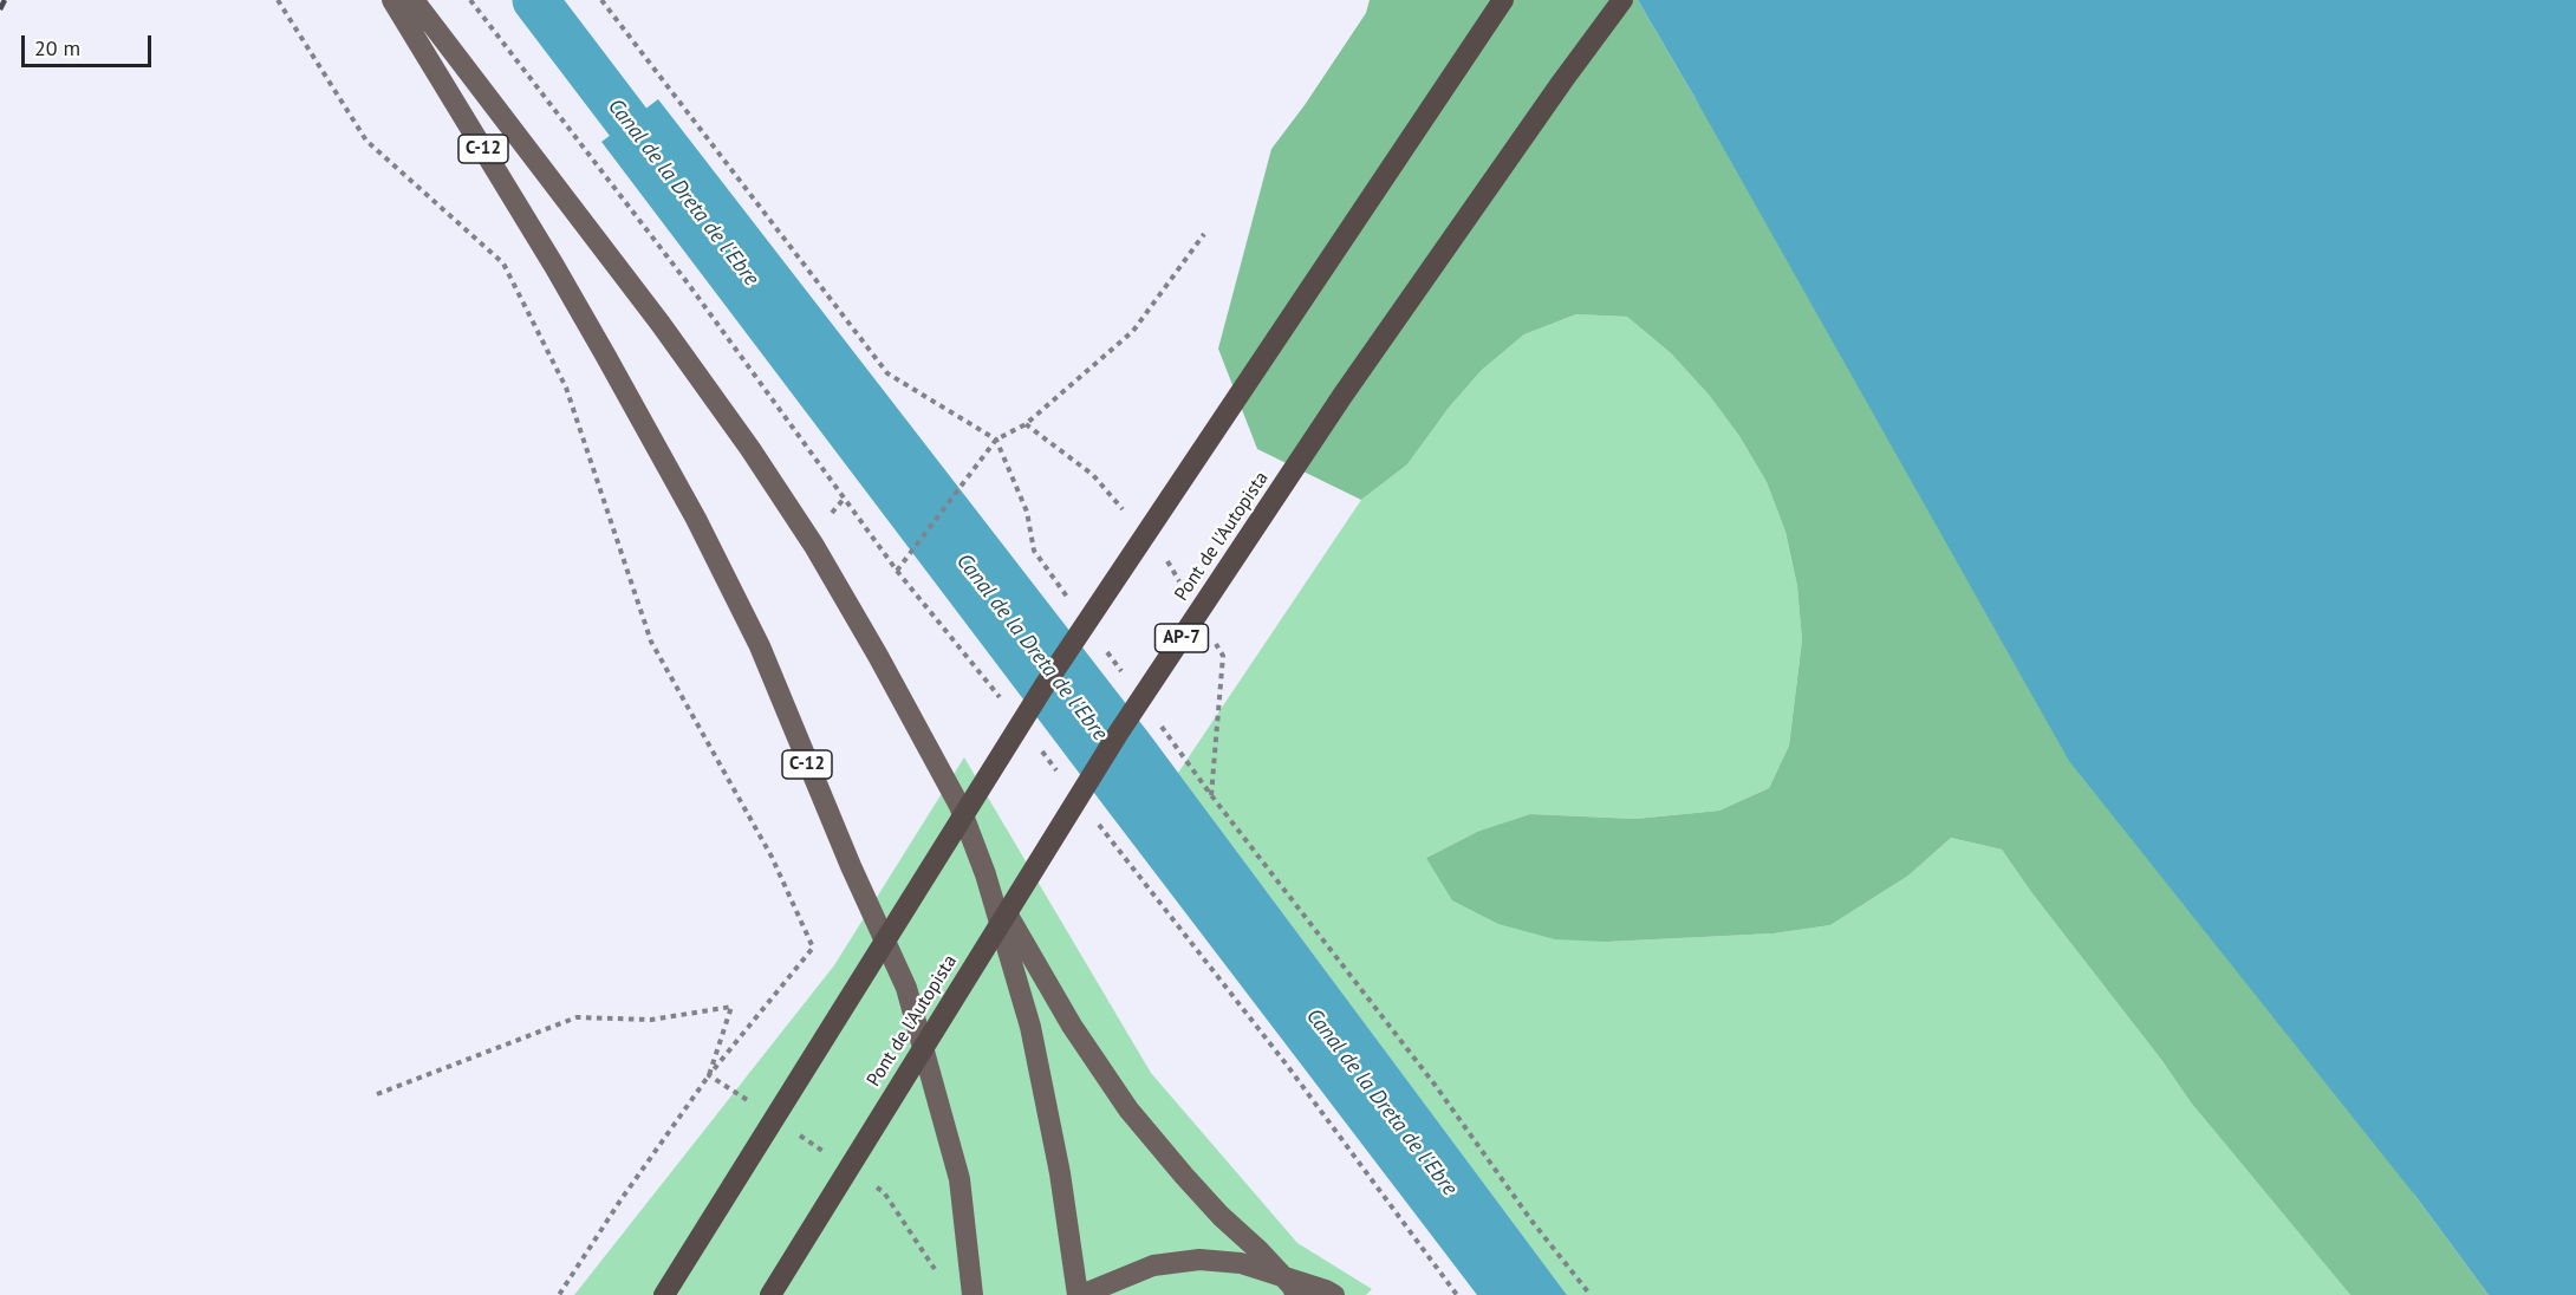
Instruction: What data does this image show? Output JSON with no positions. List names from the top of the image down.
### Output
{
  "streets": {
    "highway": ["Pont de l'Autopista", "AP-7"],
    "main road": ["C-12"]
  },
  "water": ["Canal de la Dreta de l'Ebre"],
  "scale_bar": "20 m"
}
